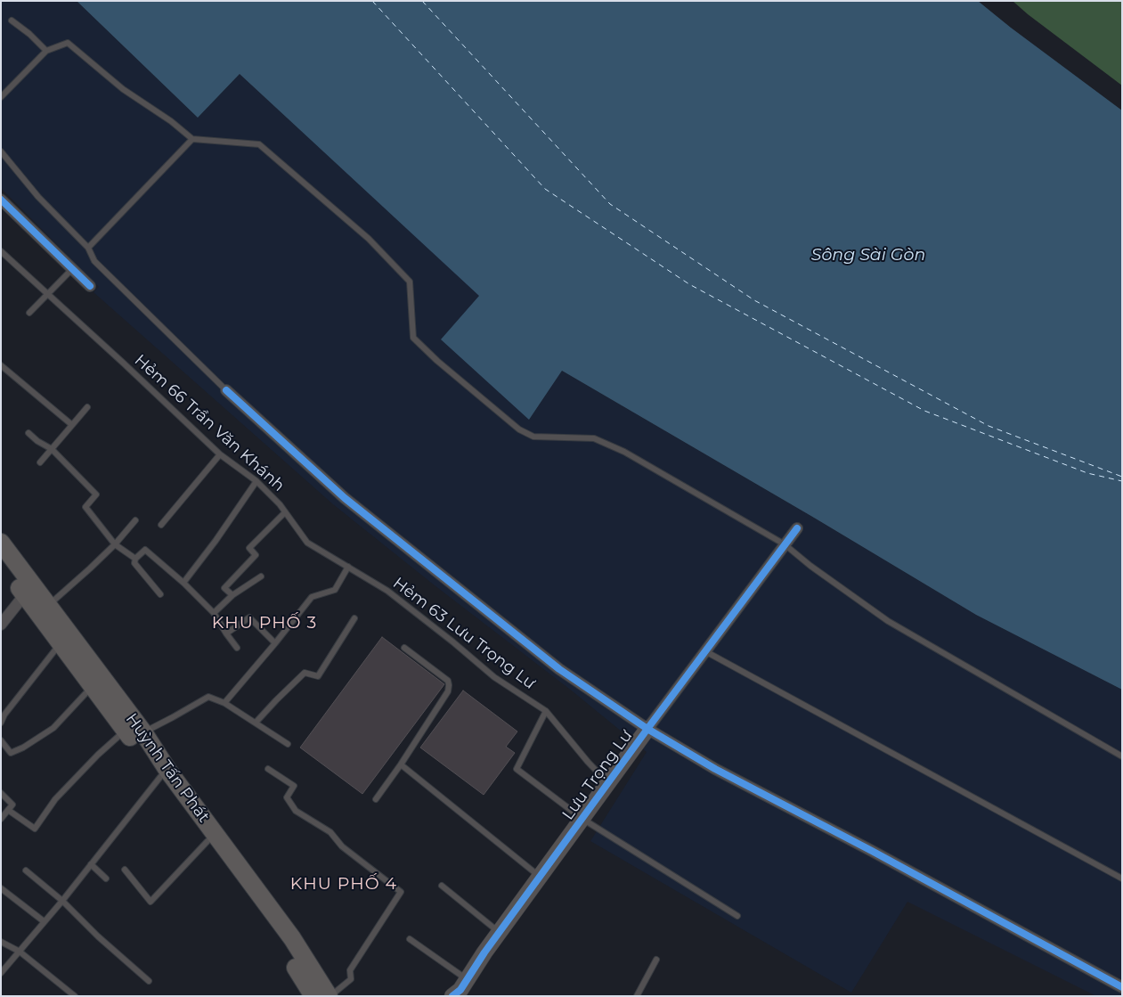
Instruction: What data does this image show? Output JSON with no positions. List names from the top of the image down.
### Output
{
  "streets": {
    "main road": ["Huỳnh Tấn Phát"],
    "street": ["Lưu Trọng Lư"],
    "lane": ["Hẻm 66 Trần Văn Khánh", "Hẻm 63 Lưu Trọng Lư"]
  },
  "crossings": [
    ["Hẻm 66 Trần Văn Khánh", "Hẻm 63 Lưu Trọng Lư"],
    ["Hẻm 63 Lưu Trọng Lư", "Lưu Trọng Lư"]
  ],
  "districts": ["KHU PHỐ 3", "KHU PHỐ 4"],
  "water": ["Sông Sài Gòn"]
}
